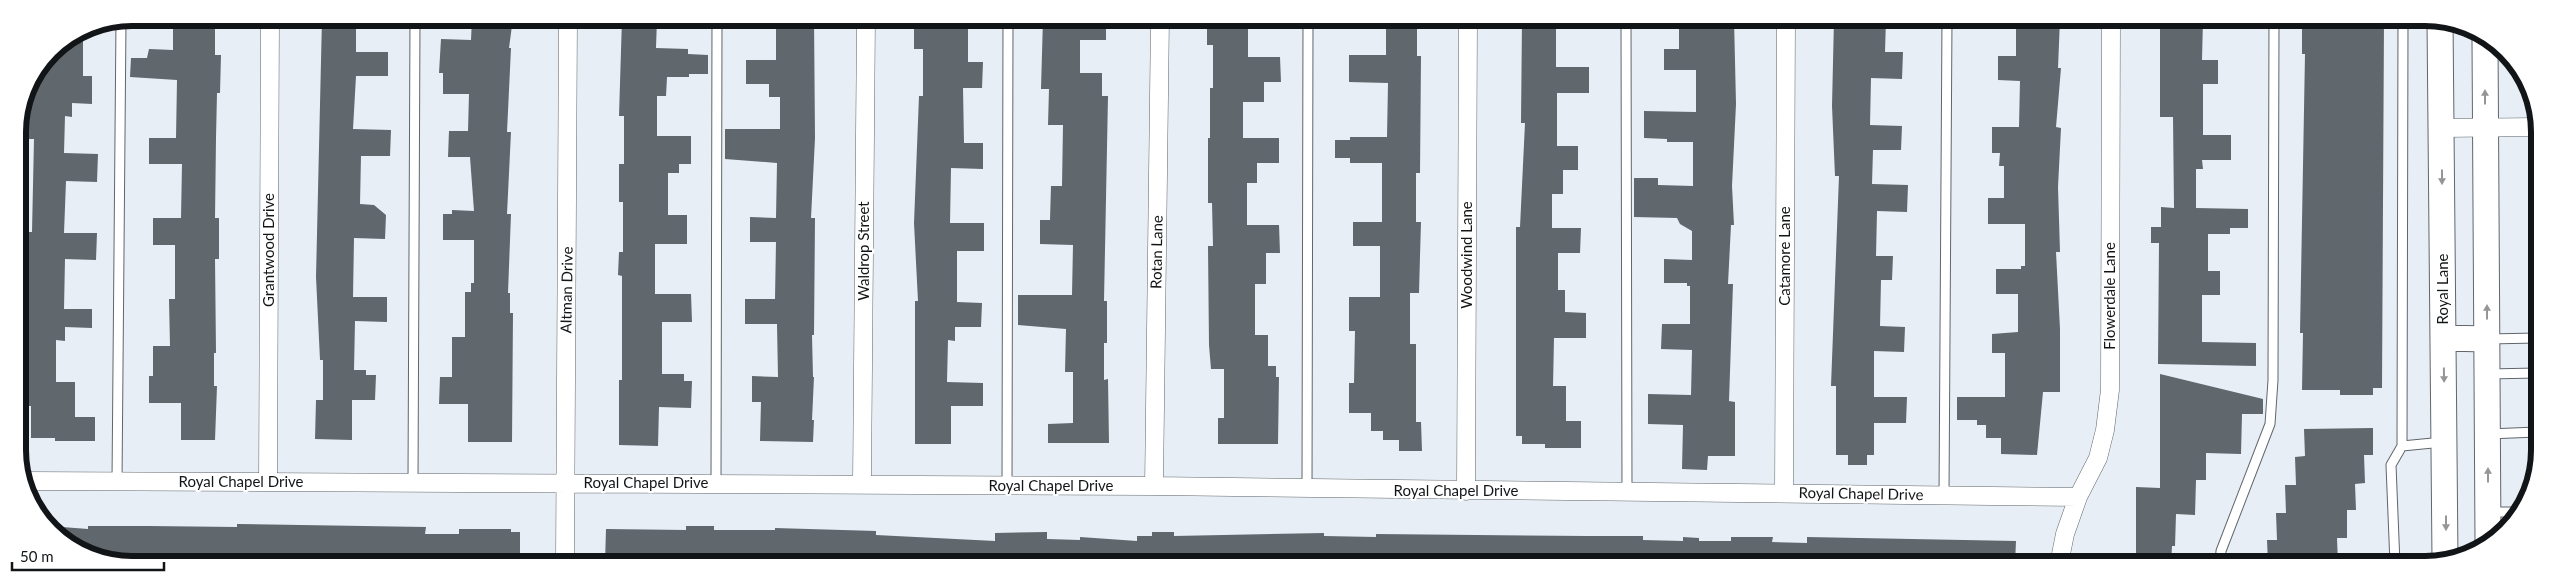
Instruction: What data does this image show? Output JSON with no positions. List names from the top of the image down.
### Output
{
  "streets": {
    "main road": ["Royal Lane"],
    "street": [
      "Grantwood Drive",
      "Waldrop Street",
      "Rotan Lane",
      "Woodwind Lane",
      "Catamore Lane",
      "Altman Drive",
      "Flowerdale Lane",
      "Royal Chapel Drive"
    ]
  },
  "crossings": [
    ["Grantwood Drive", "Royal Chapel Drive"],
    ["Waldrop Street", "Royal Chapel Drive"],
    ["Rotan Lane", "Royal Chapel Drive"],
    ["Woodwind Lane", "Royal Chapel Drive"],
    ["Catamore Lane", "Royal Chapel Drive"],
    ["Altman Drive", "Royal Chapel Drive"],
    ["Flowerdale Lane", "Royal Chapel Drive"]
  ],
  "scale_bar": "50 m"
}
